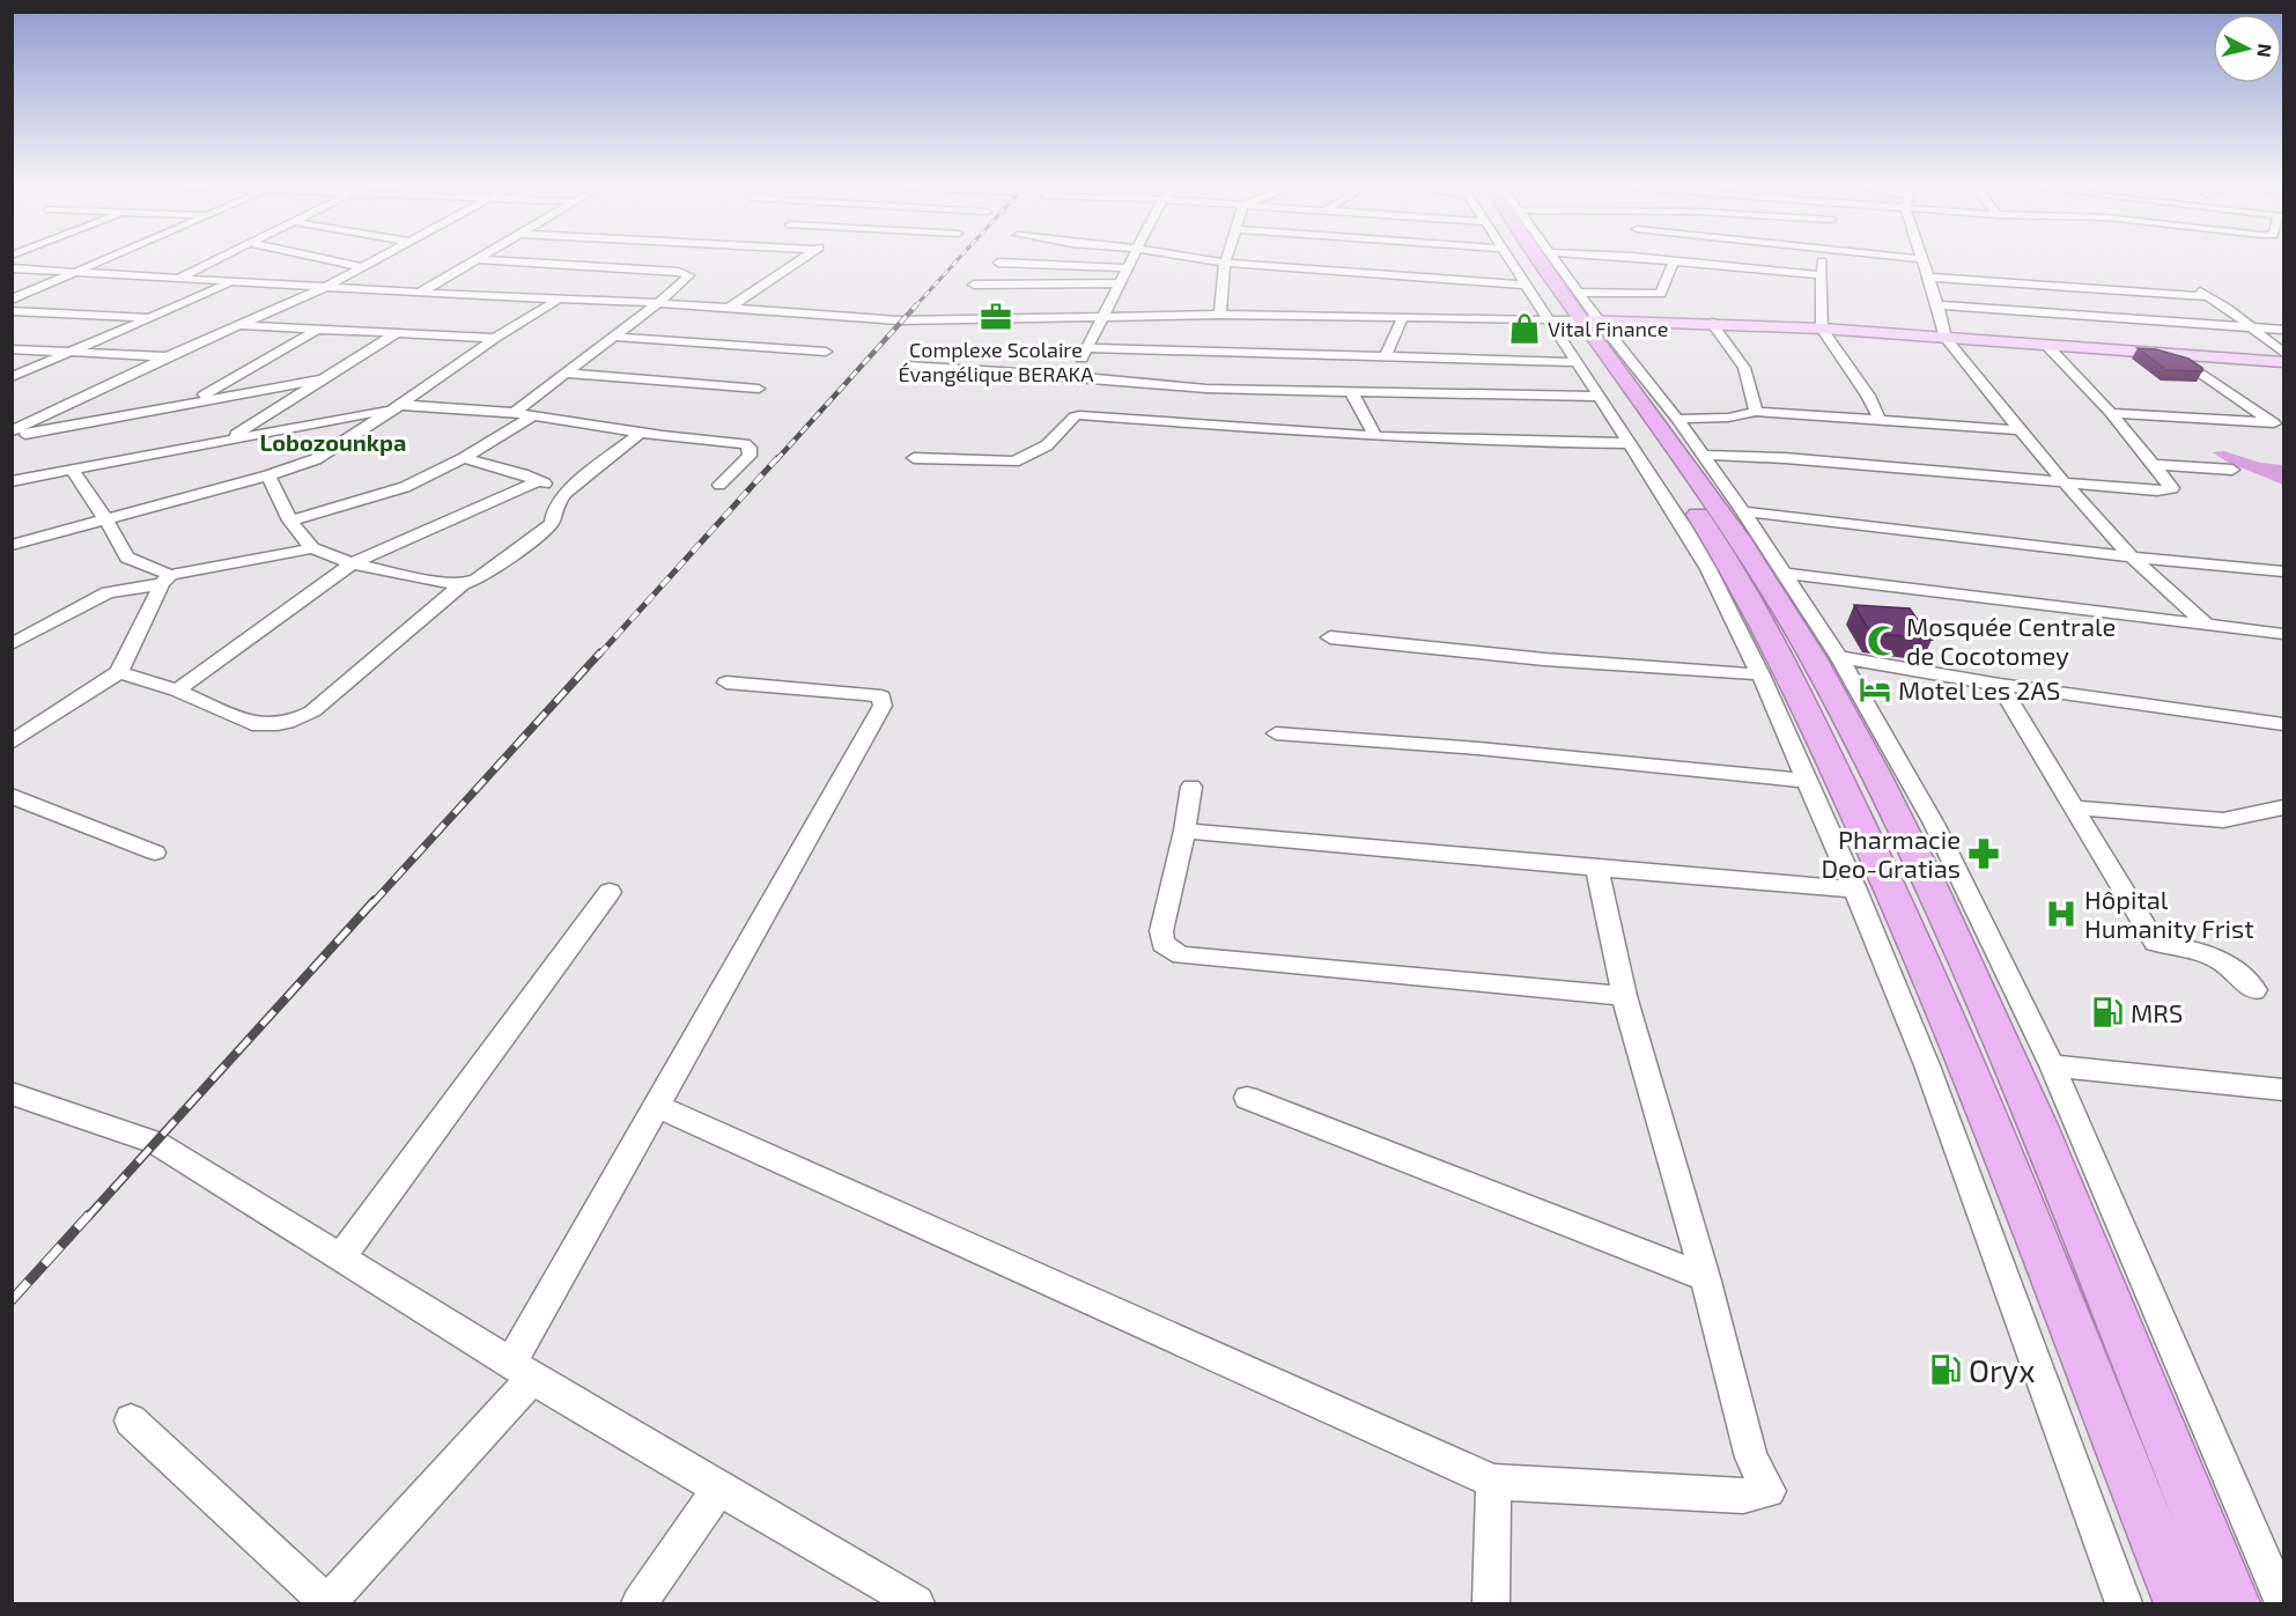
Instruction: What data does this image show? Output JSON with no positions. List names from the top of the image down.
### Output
{
  "districts": ["Lobozounkpa"],
  "places": {
    "office": ["Complexe Scolaire Évangélique BERAKA"],
    "shop": ["Vital Finance"],
    "mosque": ["Mosquée Centrale de Cocotomey"],
    "hotel": ["Motel Les 2AS"],
    "pharmacy": ["Pharmacie Deo-Gratias"],
    "hospital": ["Hôpital Humanity Frist"],
    "fuel station": ["MRS", "Oryx"]
  },
  "north": "right"
}
